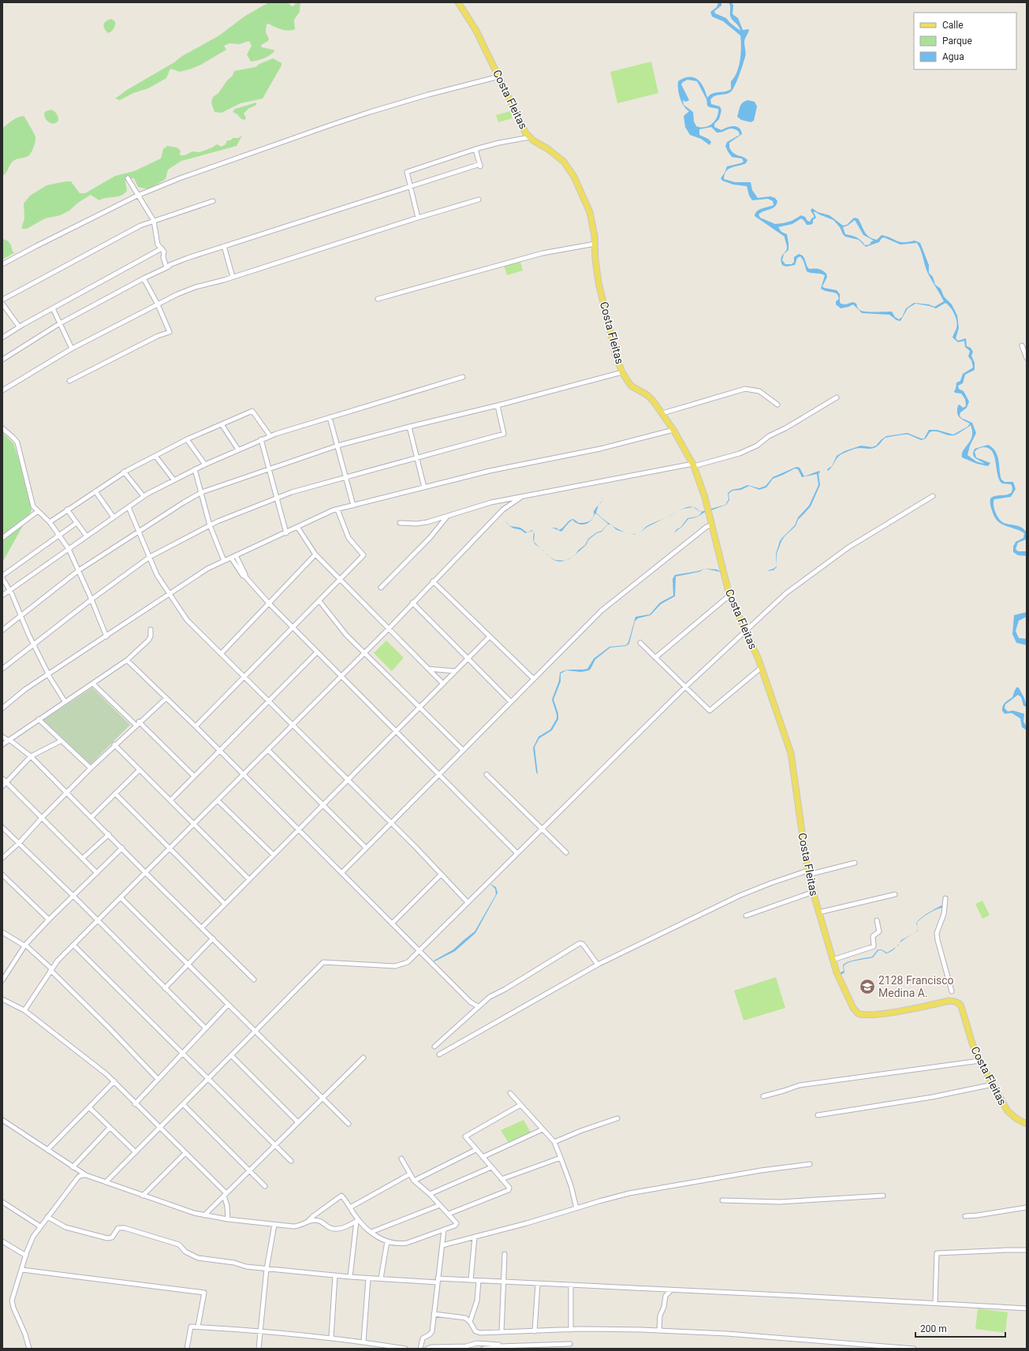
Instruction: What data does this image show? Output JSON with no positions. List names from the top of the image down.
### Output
{
  "streets": {
    "main road": ["Costa Fleitas"]
  },
  "places": {
    "school or university": ["2128 Francisco Medina A."]
  },
  "legend": ["Calle", "Parque", "Agua"],
  "scale_bar": "200 m"
}
